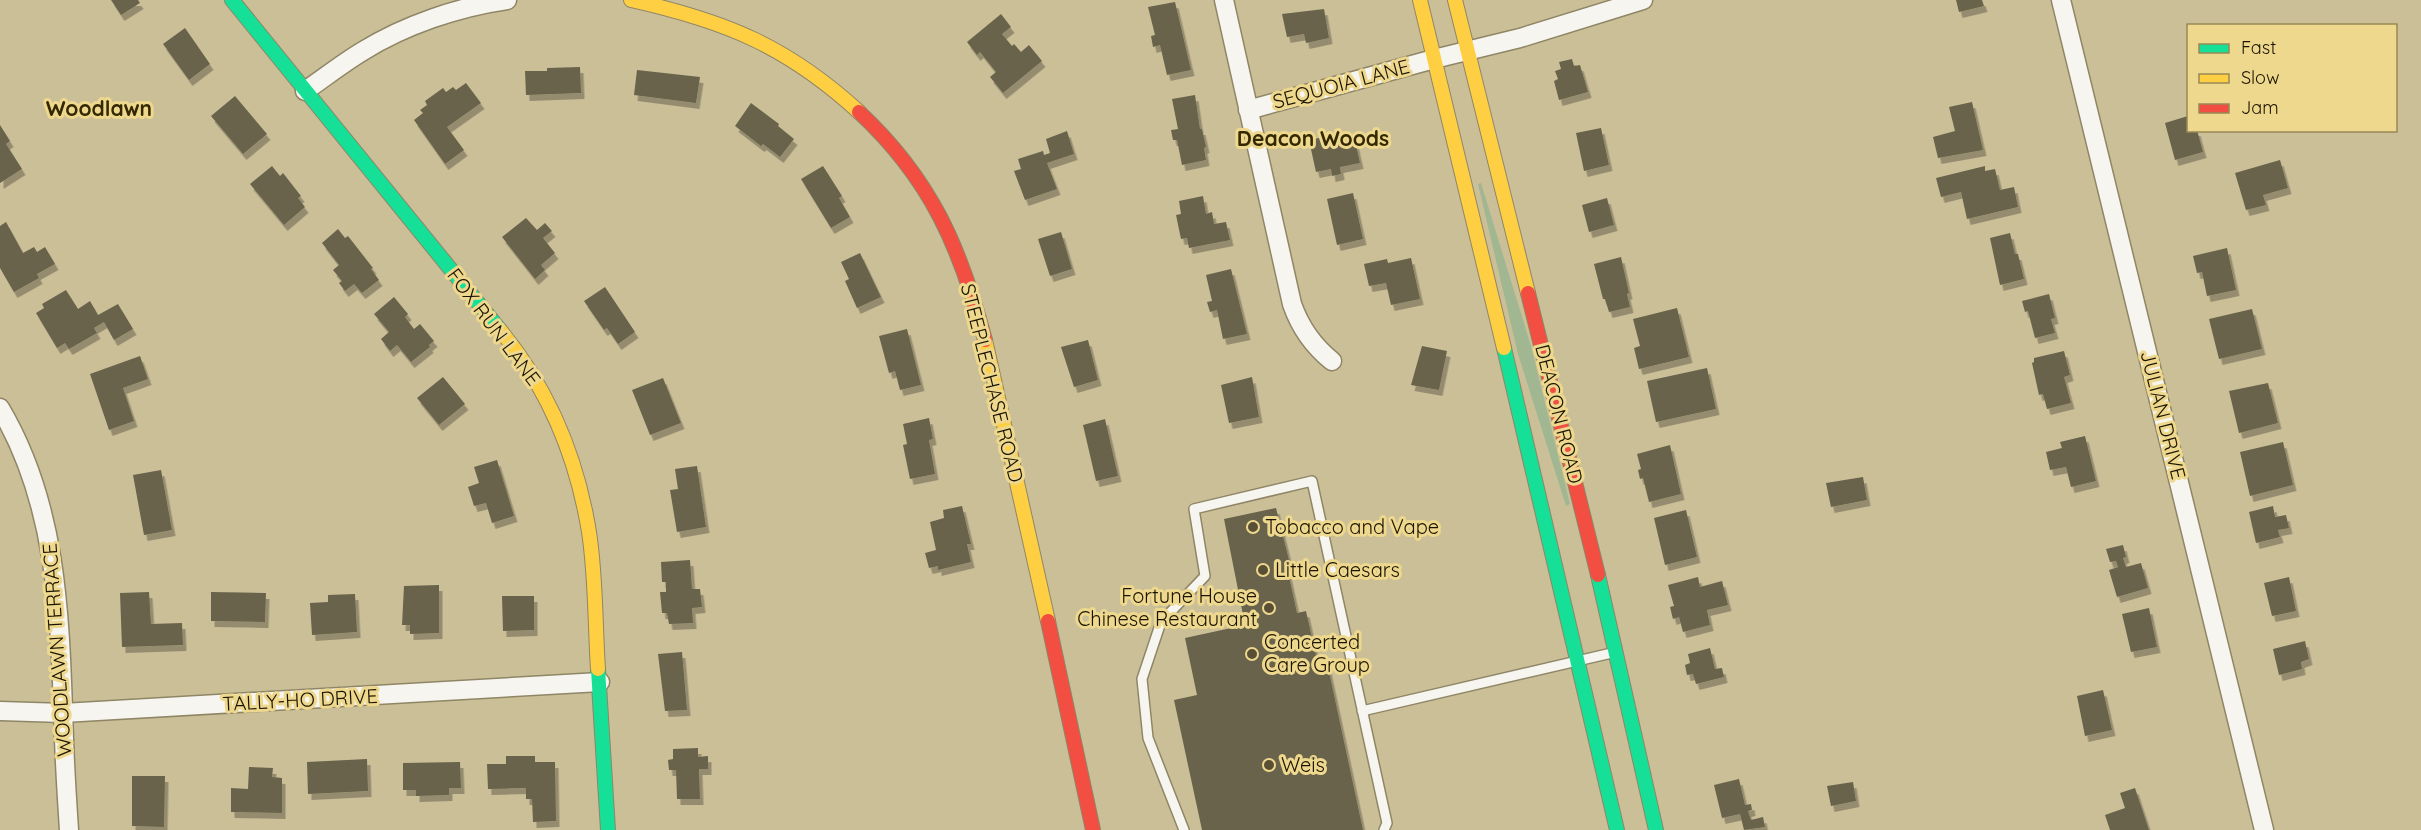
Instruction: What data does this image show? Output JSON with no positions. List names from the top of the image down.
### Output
{
  "streets": {
    "street": [
      "SEQUOIA LANE",
      "FOX RUN LANE",
      "STEEPLECHASE ROAD",
      "DEACON ROAD",
      "JULIAN DRIVE",
      "WOODLAWN TERRACE",
      "TALLY-HO DRIVE"
    ]
  },
  "crossings": [
    ["SEQUOIA LANE", "DEACON ROAD"],
    ["FOX RUN LANE", "TALLY-HO DRIVE"],
    ["WOODLAWN TERRACE", "TALLY-HO DRIVE"]
  ],
  "districts": ["Woodlawn", "Deacon Woods"],
  "places": [
    "Tobacco and Vape",
    "Little Caesars",
    "Fortune House Chinese Restaurant",
    "Concerted Care Group",
    "Weis"
  ],
  "legend": ["Fast", "Slow", "Jam"]
}
